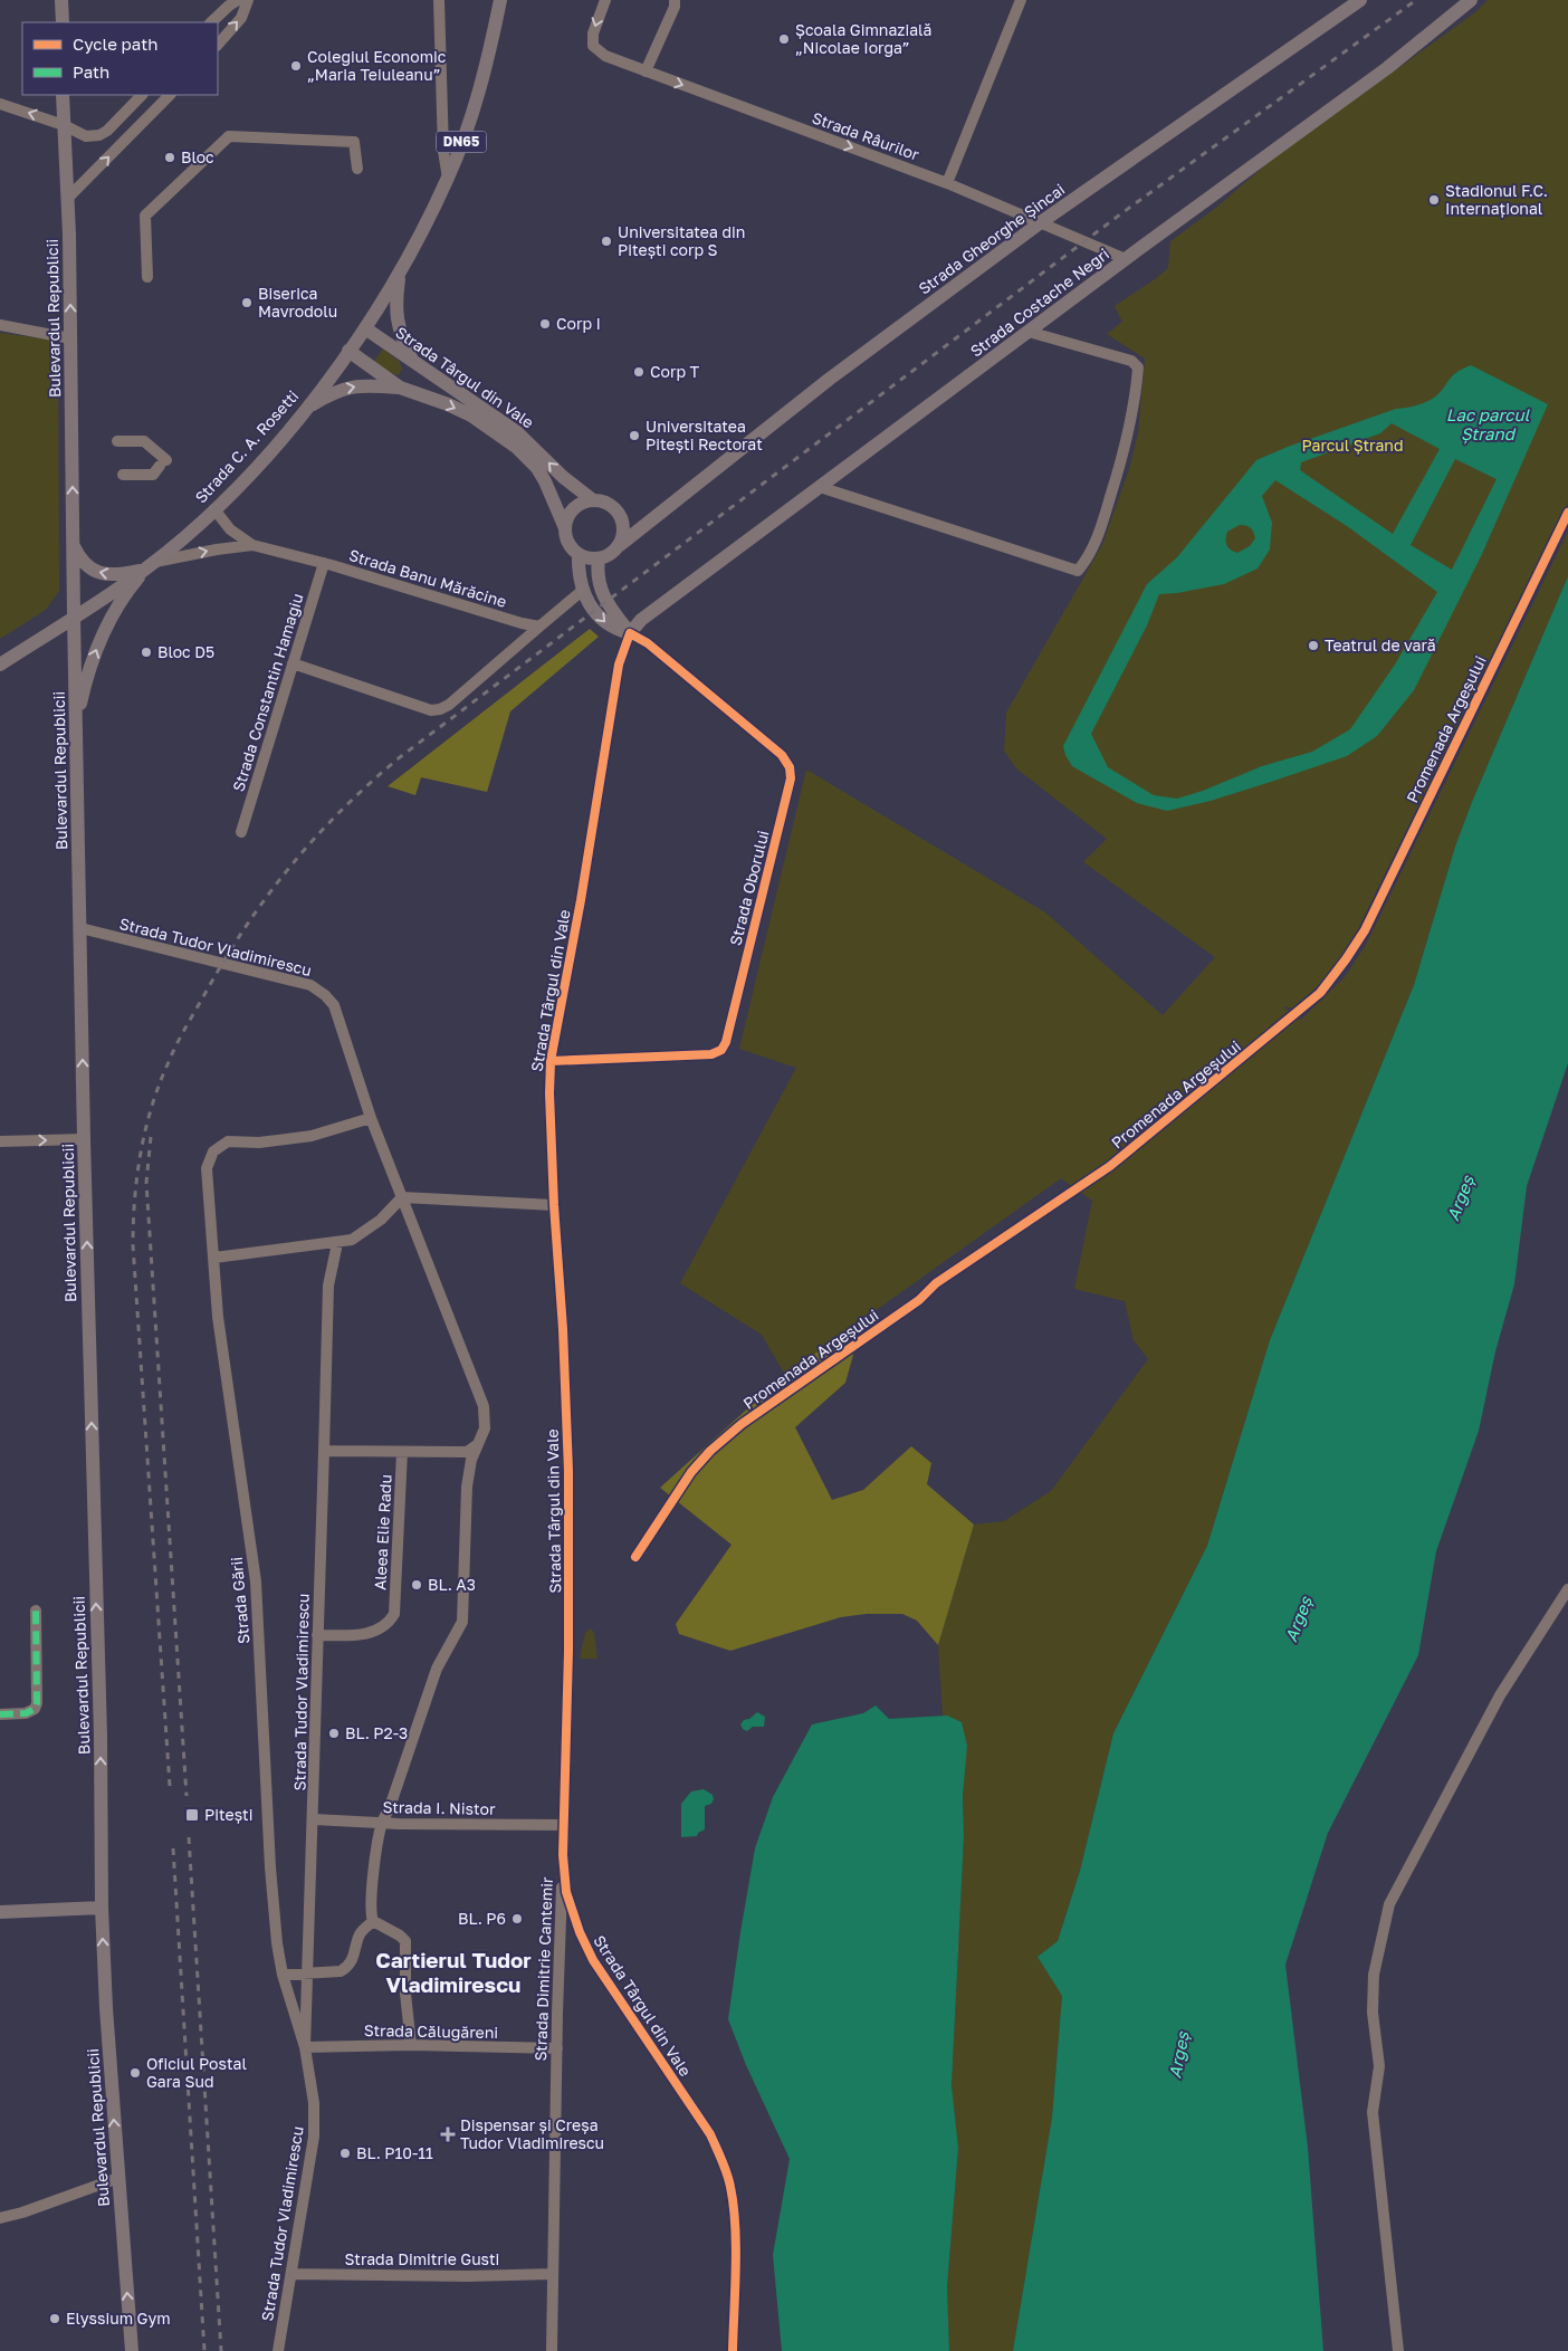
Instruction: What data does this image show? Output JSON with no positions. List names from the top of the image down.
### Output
{
  "streets": {
    "main road": [
      "DN65",
      "Strada Gheorghe Șincai",
      "Strada Costache Negri",
      "Bulevardul Republicii",
      "Strada Târgul din Vale",
      "Strada C. A. Rosetti"
    ],
    "street": [
      "Strada Râurilor",
      "Strada Banu Mărăcine",
      "Strada Constantin Hamagiu",
      "Strada Oborului",
      "Strada Tudor Vladimirescu",
      "Aleea Elie Radu",
      "Strada Gării",
      "Strada I. Nistor",
      "Strada Dimitrie Cantemir",
      "Strada Călugăreni",
      "Strada Dimitrie Gusti"
    ],
    "cycle path": ["Promenada Argeșului"]
  },
  "crossings": [
    ["Strada Râurilor", "Strada Gheorghe Șincai"],
    ["Strada Râurilor", "Strada Costache Negri"],
    ["DN65", "Strada C. A. Rosetti"],
    ["Strada Gheorghe Șincai", "Strada Târgul din Vale"],
    ["Strada Costache Negri", "Strada Târgul din Vale"],
    ["Strada Costache Negri", "Strada Oborului"],
    ["Bulevardul Republicii", "Strada C. A. Rosetti"],
    ["Bulevardul Republicii", "Strada Tudor Vladimirescu"],
    ["Strada Târgul din Vale", "Strada C. A. Rosetti"],
    ["Strada Târgul din Vale", "Strada Oborului"],
    ["Strada Târgul din Vale", "Strada I. Nistor"],
    ["Strada Târgul din Vale", "Strada Dimitrie Cantemir"],
    ["Strada C. A. Rosetti", "Strada Banu Mărăcine"],
    ["Strada Banu Mărăcine", "Strada Constantin Hamagiu"],
    ["Strada Tudor Vladimirescu", "Aleea Elie Radu"],
    ["Strada Tudor Vladimirescu", "Strada Gării"],
    ["Strada Tudor Vladimirescu", "Strada I. Nistor"],
    ["Strada Tudor Vladimirescu", "Strada Călugăreni"],
    ["Strada Tudor Vladimirescu", "Strada Dimitrie Gusti"],
    ["Strada Gării", "Strada Călugăreni"],
    ["Strada Dimitrie Cantemir", "Strada Călugăreni"],
    ["Strada Dimitrie Cantemir", "Strada Dimitrie Gusti"]
  ],
  "one_way": ["Strada Râurilor", "Bulevardul Republicii"],
  "districts": ["Cartierul Tudor Vladimirescu"],
  "water": ["Lac parcul Ștrand", "Argeș"],
  "parks": ["Parcul Ștrand"],
  "places": {
    "other": [
      "Școala Gimnazială „Nicolae Iorga”",
      "Colegiul Economic „Maria Teiuleanu”",
      "Bloc",
      "Stadionul F.C. Internațional",
      "Universitatea din Pitești corp S",
      "Biserica Mavrodolu",
      "Corp I",
      "Corp T",
      "Universitatea Pitești Rectorat",
      "Teatrul de vară",
      "Bloc D5",
      "BL. A3",
      "BL. P2-3",
      "BL. P6",
      "Oficiul Postal Gara Sud",
      "BL. P10-11",
      "Elyssium Gym"
    ],
    "transit": ["Pitești"],
    "health": ["Dispensar și Creșa Tudor Vladimirescu"]
  },
  "legend": ["Cycle path", "Path"]
}
